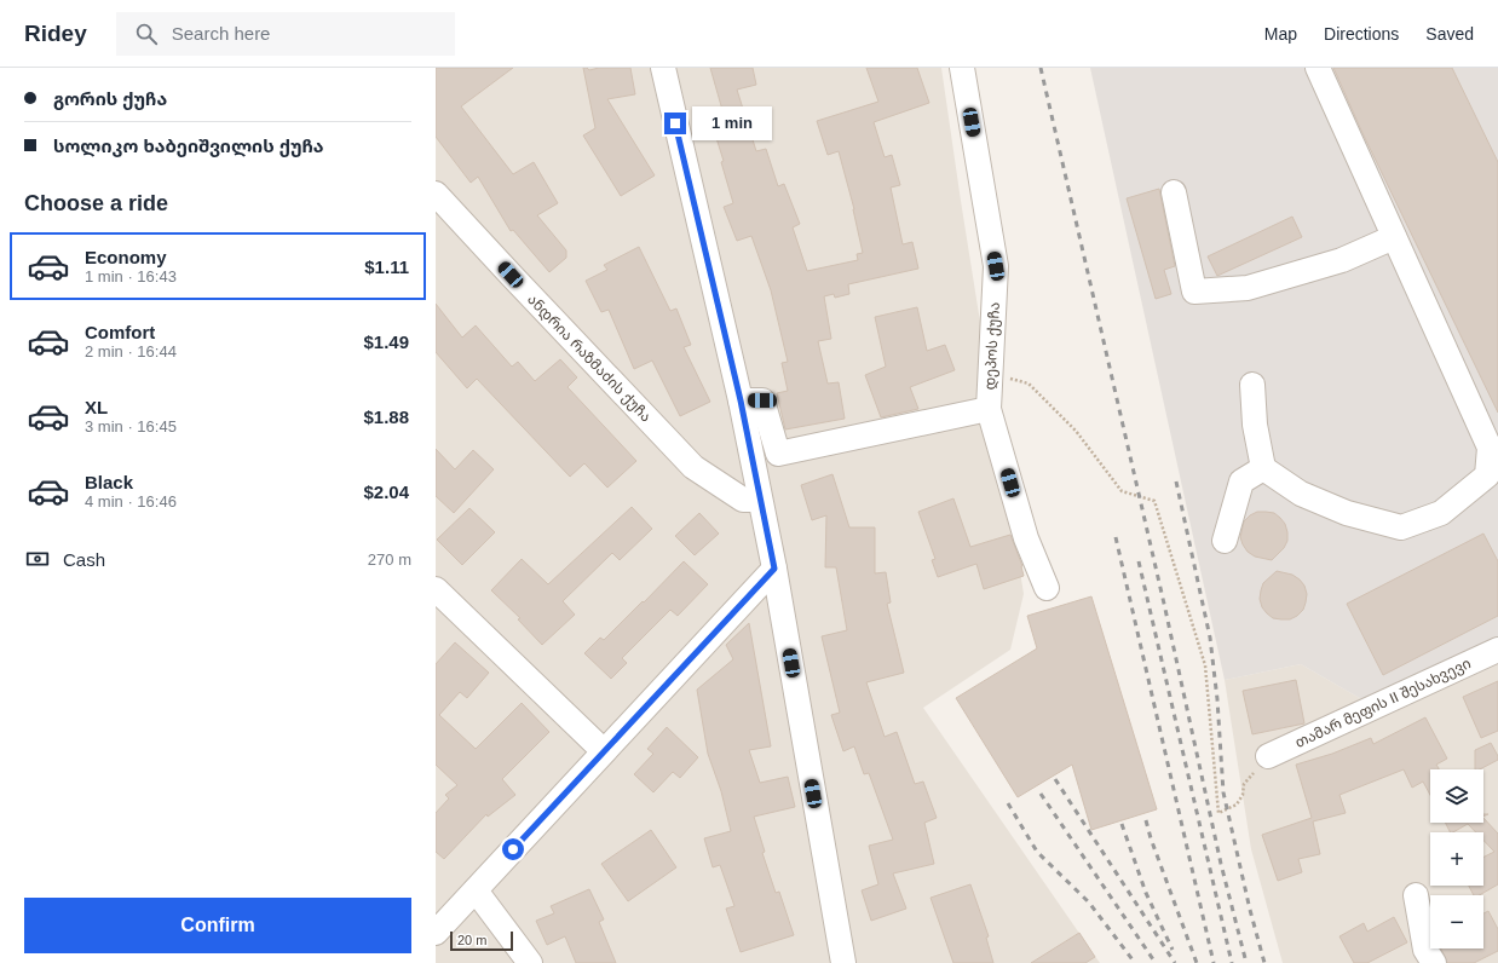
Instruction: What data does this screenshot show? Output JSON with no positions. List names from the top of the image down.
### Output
{
  "streets": {
    "street": ["დეპოს ქუჩა", "ანდრია რაზმაძის ქუჩა", "თამარ მეფის II შესახვევი"]
  },
  "scale_bar": "20 m",
  "page": {
    "header": "Ridey",
    "search": "Search here",
    "nav": ["Map", "Directions", "Saved"],
    "banner": ["გორის ქუჩა", "სოლიკო ხაბეიშვილის ქუჩა"],
    "bubble": "1 min",
    "heading": "Choose a ride",
    "list": [
      {
        "name": "Economy",
        "note": "1 min · 16:43",
        "value": "$1.11"
      },
      {
        "name": "Comfort",
        "note": "2 min · 16:44",
        "value": "$1.49"
      },
      {
        "name": "XL",
        "note": "3 min · 16:45",
        "value": "$1.88"
      },
      {
        "name": "Black",
        "note": "4 min · 16:46",
        "value": "$2.04"
      }
    ],
    "pay": ["Cash", "270 m"],
    "map_buttons": ["+", "−"],
    "buttons": "Confirm",
    "scale": "20 m"
  }
}
